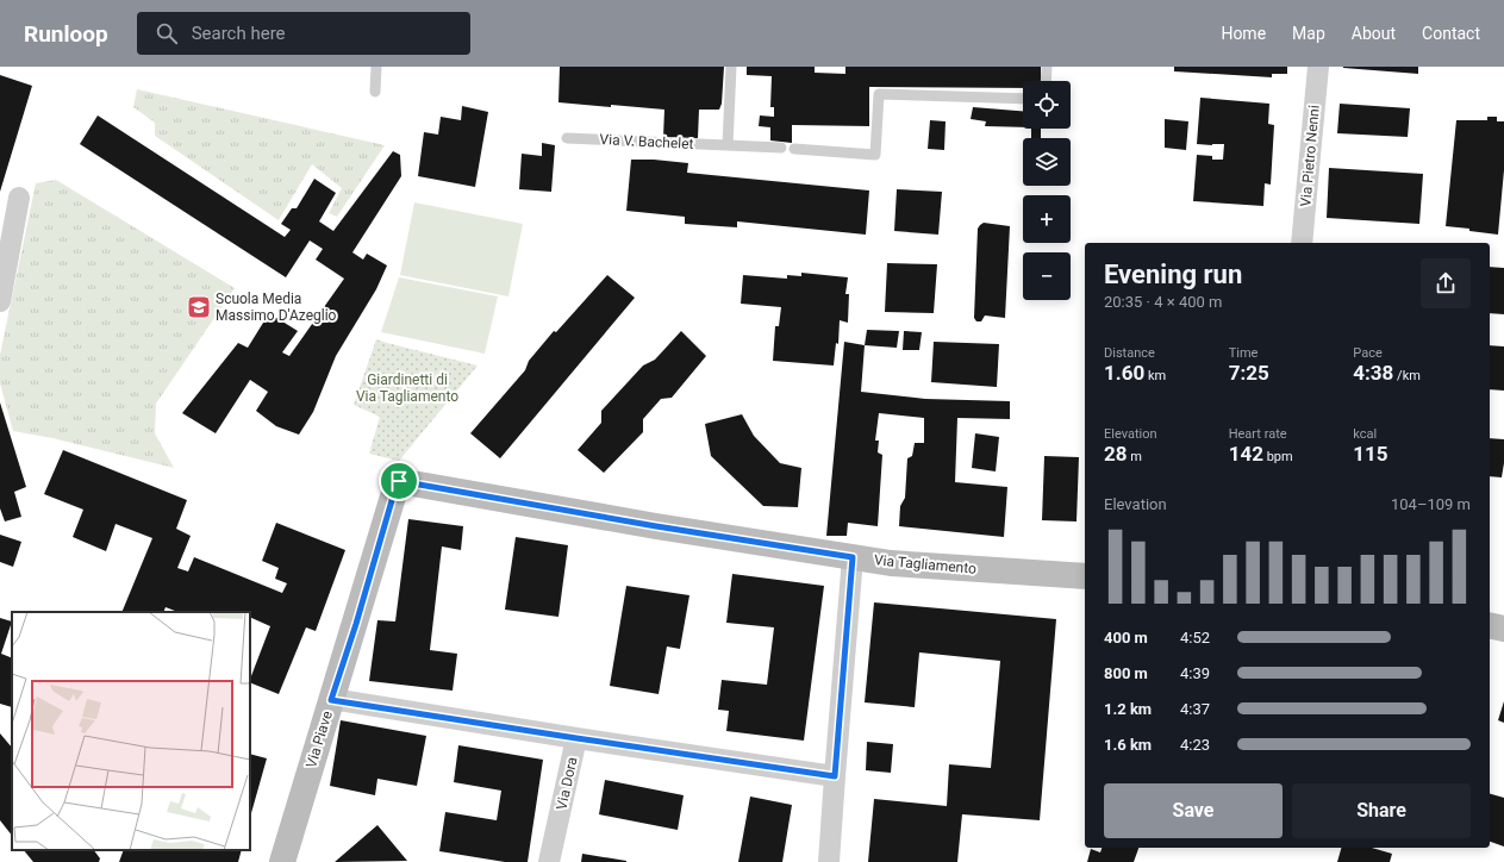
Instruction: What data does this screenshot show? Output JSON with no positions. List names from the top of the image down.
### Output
{
  "streets": {
    "main road": ["Via Tagliamento", "Via Piave"],
    "street": ["Via Pietro Nenni", "Via Dora"],
    "lane": ["Via V. Bachelet"]
  },
  "crossings": [
    ["Via Tagliamento", "Via Piave"]
  ],
  "parks": ["Giardinetti di Via Tagliamento"],
  "places": {
    "school or university": ["Scuola Media Massimo D'Azeglio"]
  },
  "page": {
    "header": "Runloop",
    "search": "Search here",
    "nav": [
      "Home",
      "Map",
      "About",
      "Contact"
    ],
    "map_buttons": ["+", "−"],
    "heading": ["Evening run", "20:35 · 4 × 400 m"],
    "stats": [
      ["Distance", "1.60 km"],
      ["Time", "7:25"],
      ["Pace", "4:38 /km"],
      ["Elevation", "28 m"],
      ["Heart rate", "142 bpm"],
      ["kcal", "115"]
    ],
    "chart": ["Elevation", "104–109 m"],
    "list": [
      {
        "name": "400 m",
        "note": "4:52"
      },
      {
        "name": "800 m",
        "note": "4:39"
      },
      {
        "name": "1.2 km",
        "note": "4:37"
      },
      {
        "name": "1.6 km",
        "note": "4:23"
      }
    ],
    "buttons": ["Save", "Share"]
  }
}
